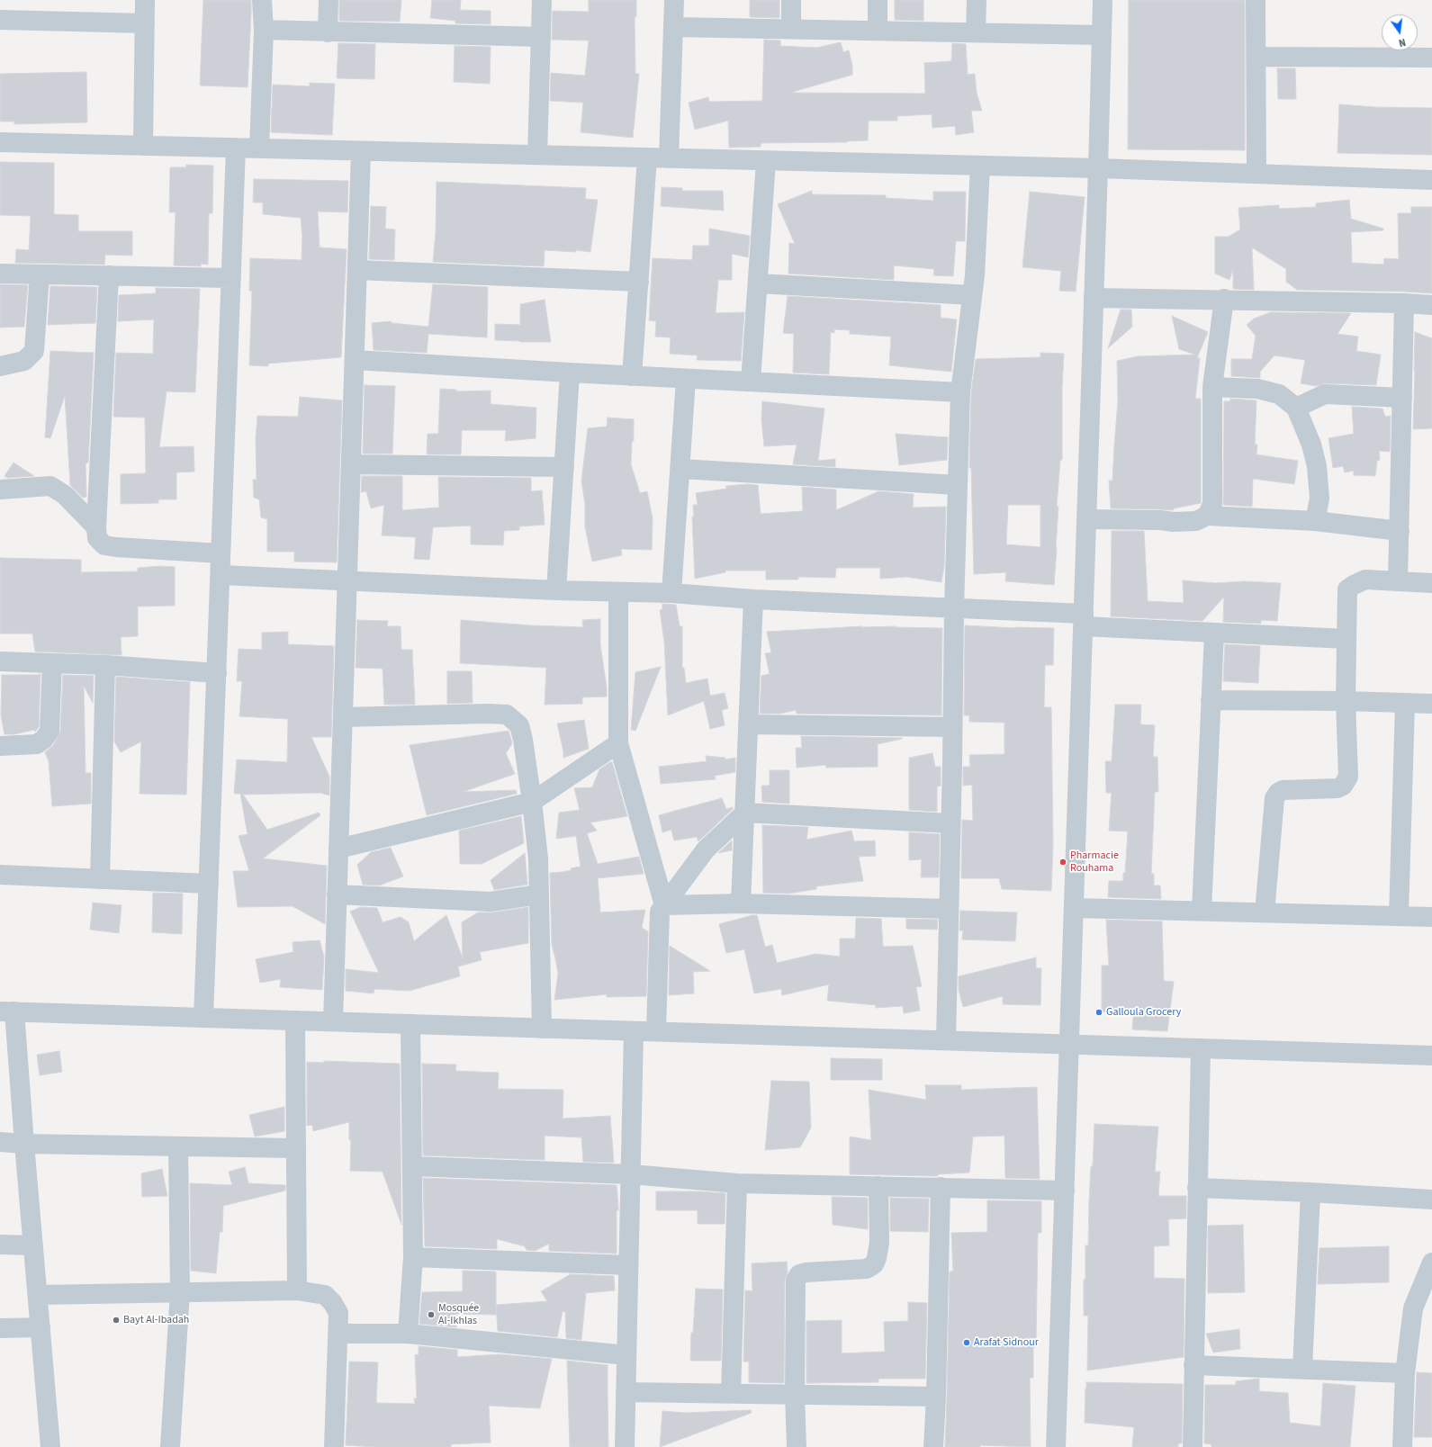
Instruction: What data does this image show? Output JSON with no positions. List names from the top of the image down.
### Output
{
  "places": [
    "Pharmacie Rouhama",
    "Galloula Grocery",
    "Mosquée Al-Ikhlas",
    "Bayt Al-Ibadah",
    "Arafat Sidnour"
  ],
  "north": "bottom"
}
